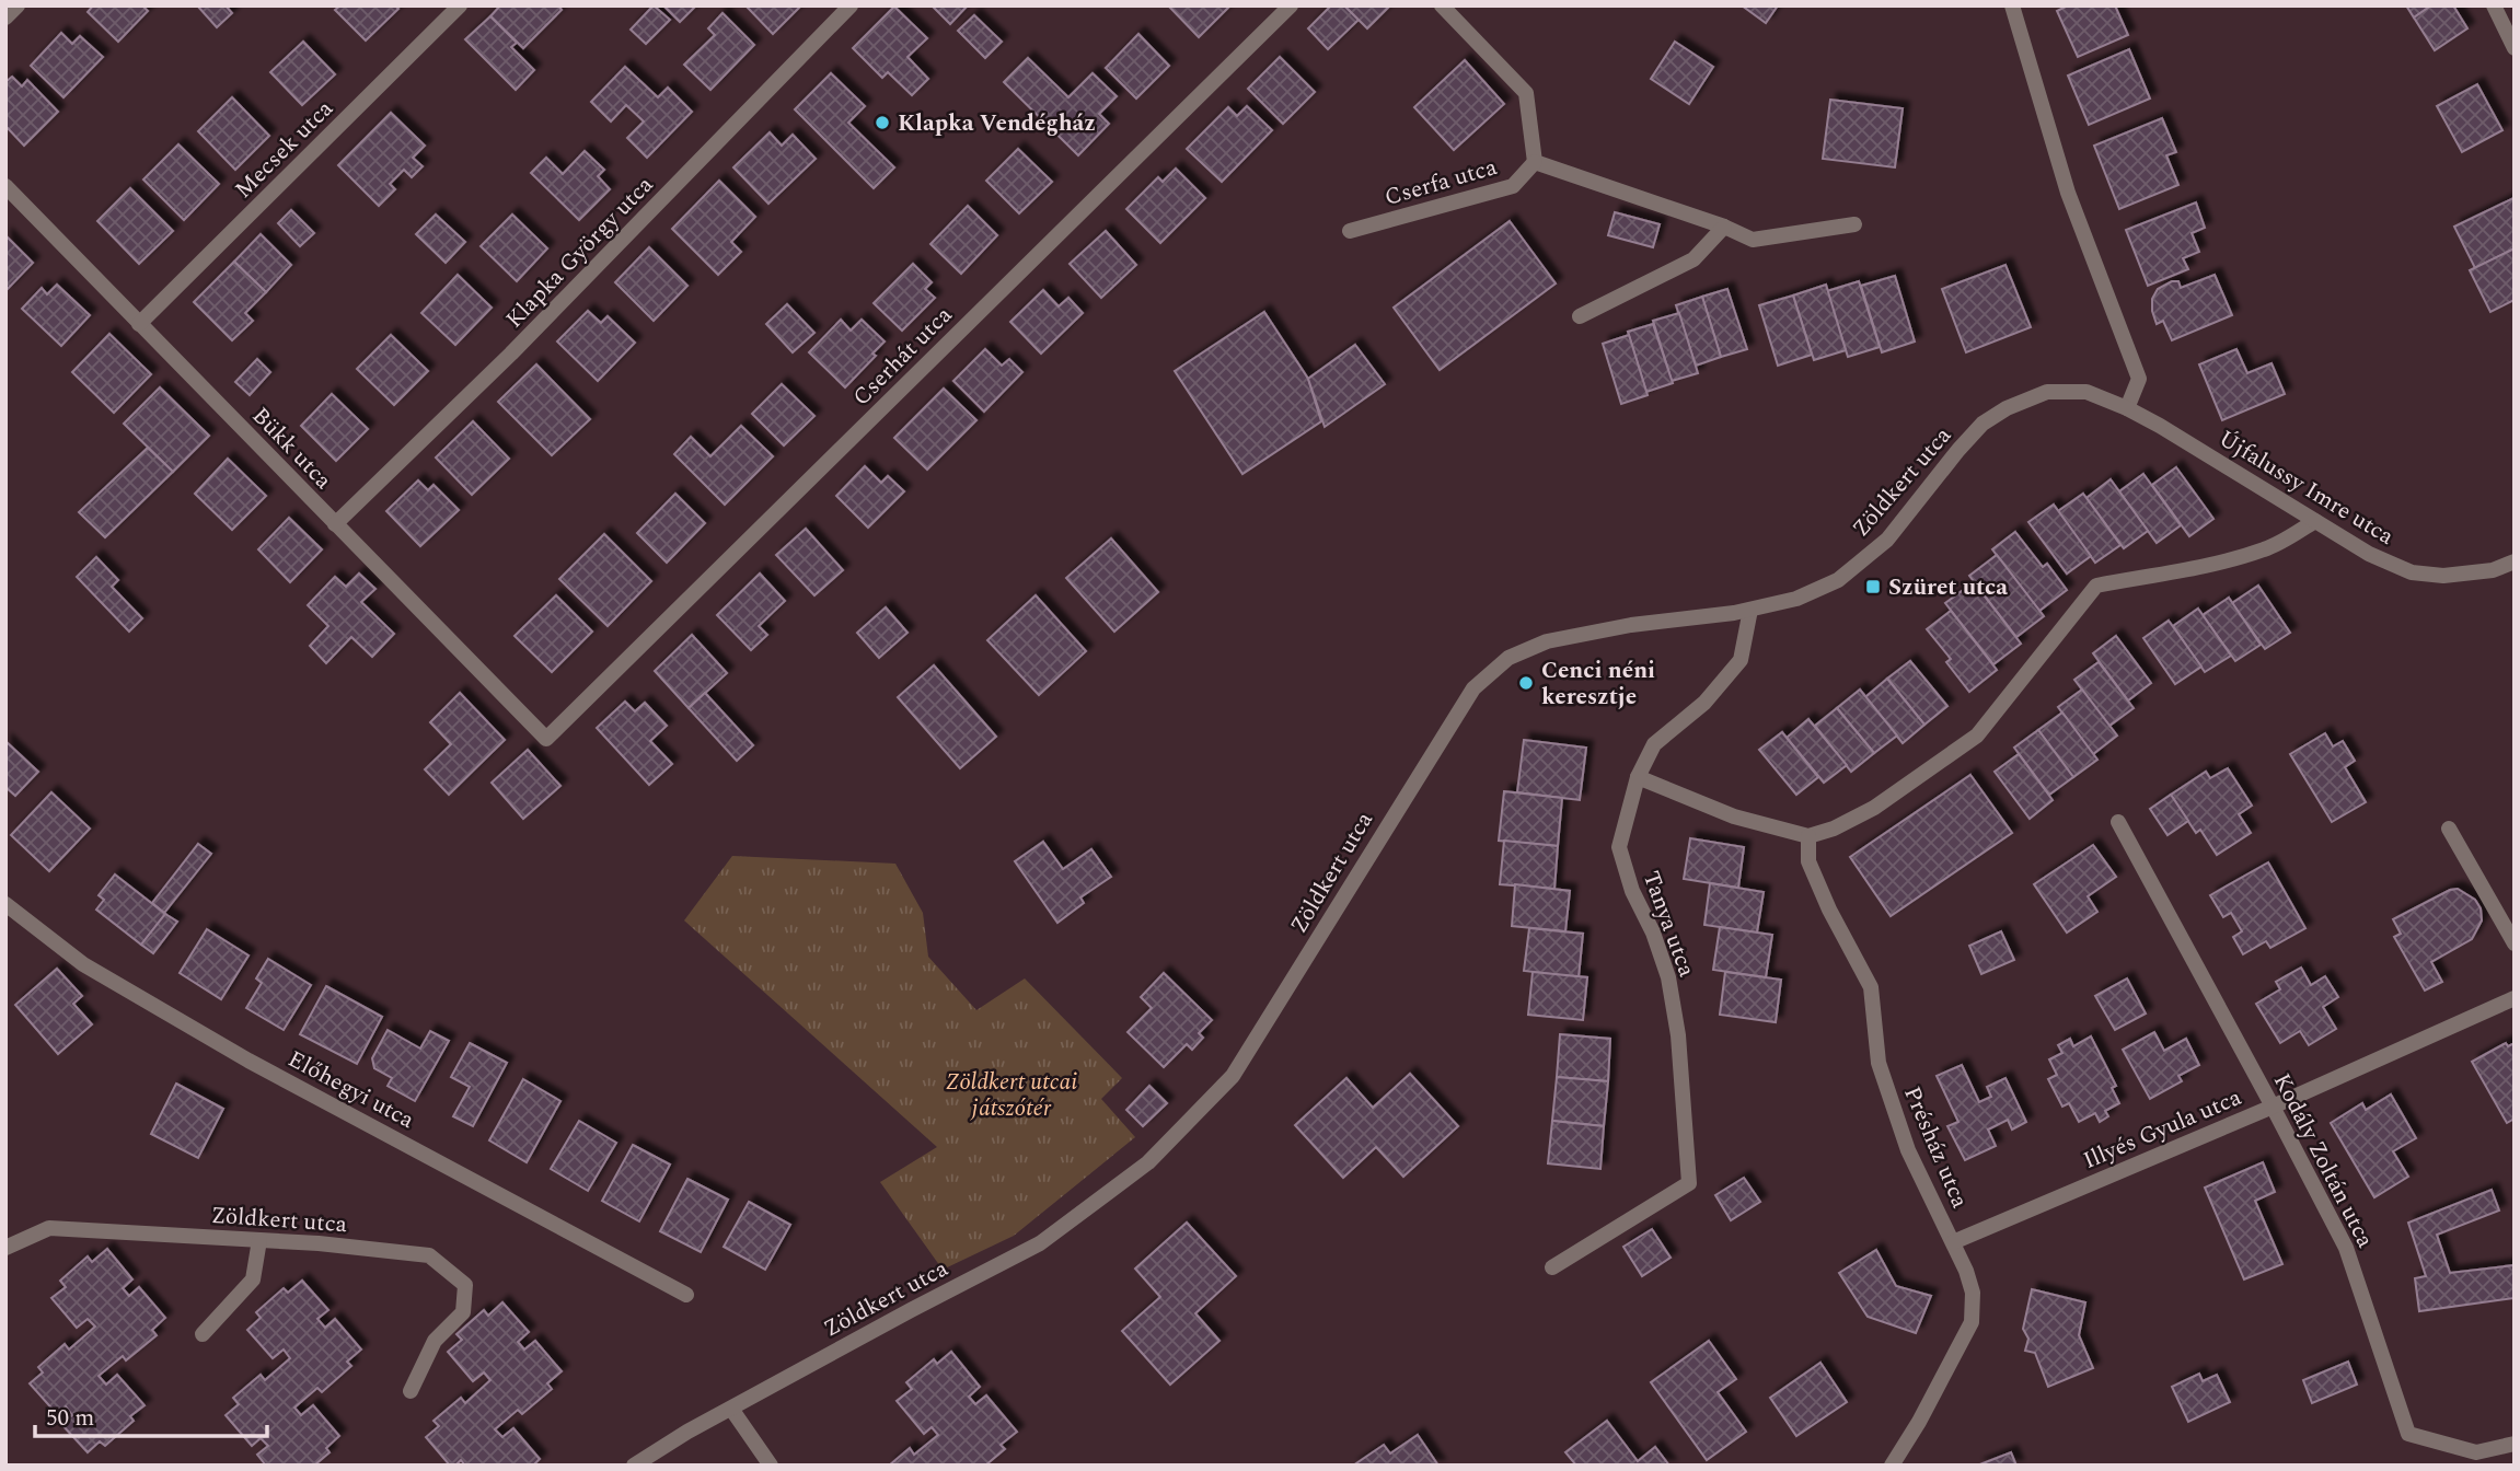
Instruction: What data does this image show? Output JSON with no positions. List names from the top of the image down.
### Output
{
  "streets": {
    "street": [
      "Mecsek utca",
      "Cserfa utca",
      "Klapka György utca",
      "Cserhát utca",
      "Bükk utca",
      "Zöldkert utca",
      "Újfalussy Imre utca",
      "Tanya utca",
      "Előhegyi utca",
      "Illyés Gyula utca",
      "Présház utca",
      "Kodály Zoltán utca"
    ]
  },
  "crossings": [
    ["Mecsek utca", "Bükk utca"],
    ["Klapka György utca", "Bükk utca"],
    ["Cserhát utca", "Bükk utca"],
    ["Zöldkert utca", "Újfalussy Imre utca"],
    ["Zöldkert utca", "Tanya utca"],
    ["Illyés Gyula utca", "Présház utca"],
    ["Illyés Gyula utca", "Kodály Zoltán utca"]
  ],
  "parks": ["Zöldkert utcai játszótér"],
  "places": {
    "other": ["Klapka Vendégház", "Cenci néni keresztje"],
    "transit": ["Szüret utca"]
  },
  "scale_bar": "50 m"
}
